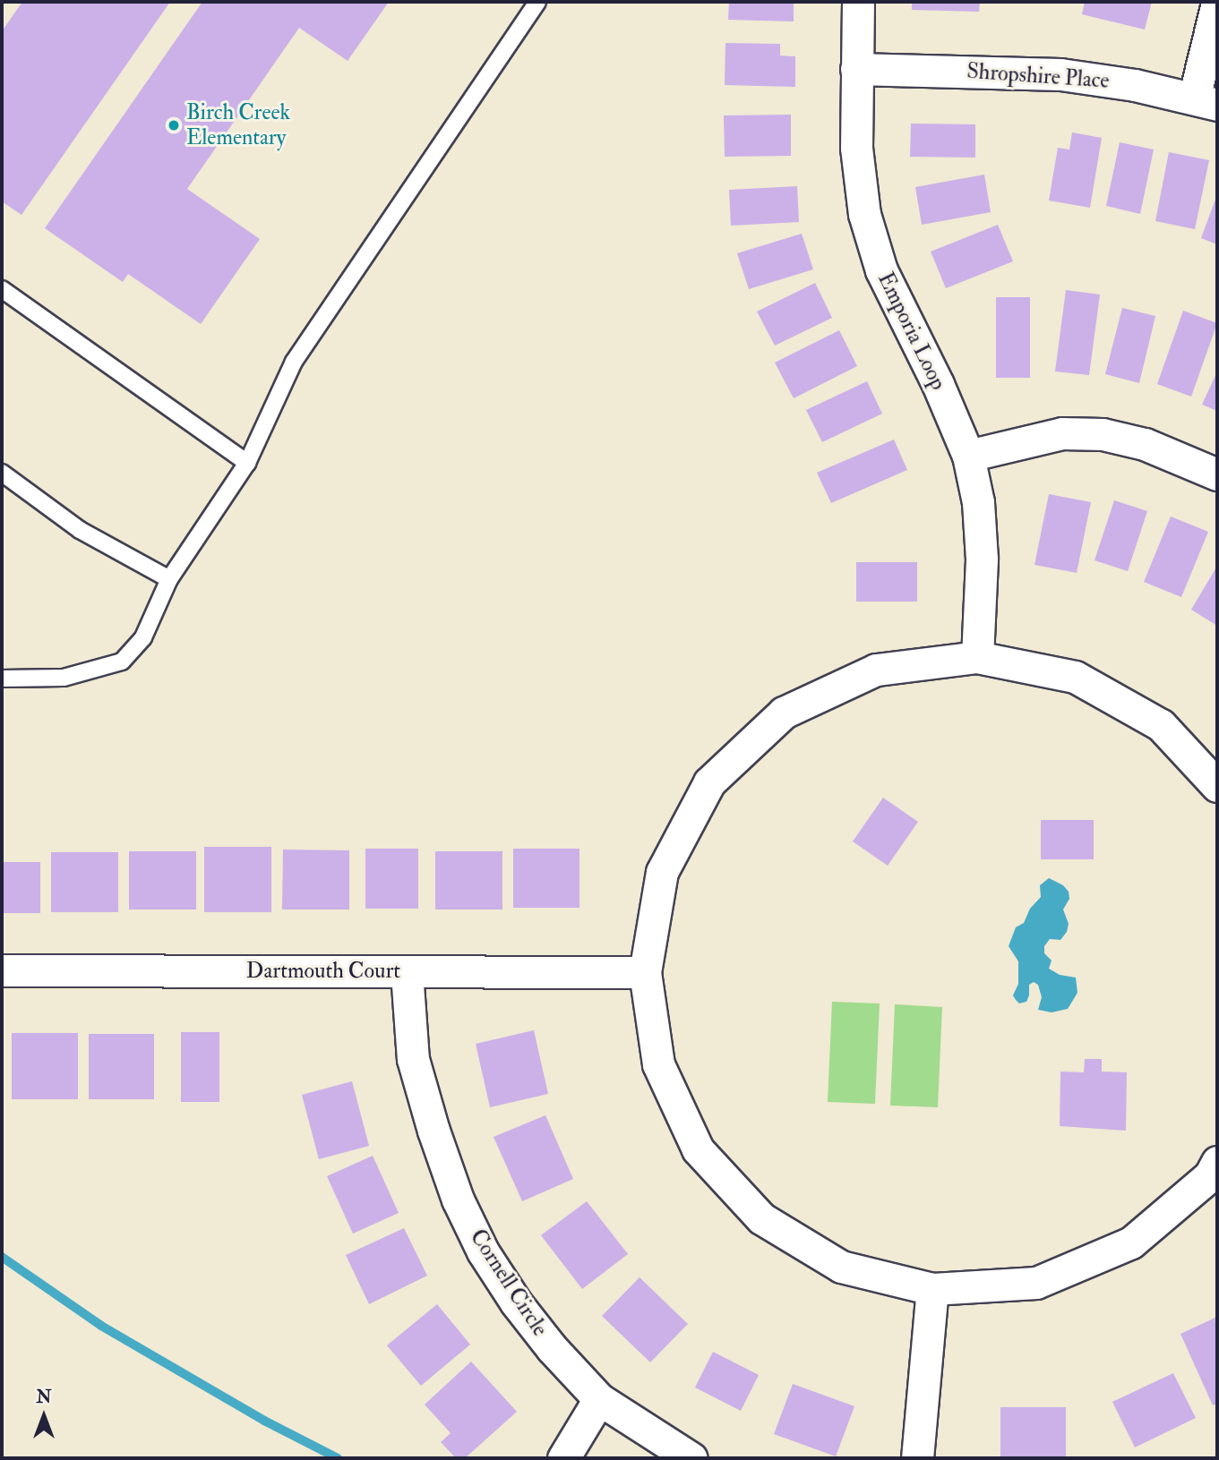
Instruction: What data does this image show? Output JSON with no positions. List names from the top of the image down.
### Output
{
  "streets": {
    "street": [
      "Shropshire Place",
      "Emporia Loop",
      "Dartmouth Court",
      "Cornell Circle"
    ]
  },
  "crossings": [
    ["Shropshire Place", "Emporia Loop"],
    ["Dartmouth Court", "Cornell Circle"]
  ],
  "places": ["Birch Creek Elementary"],
  "north": "top"
}
